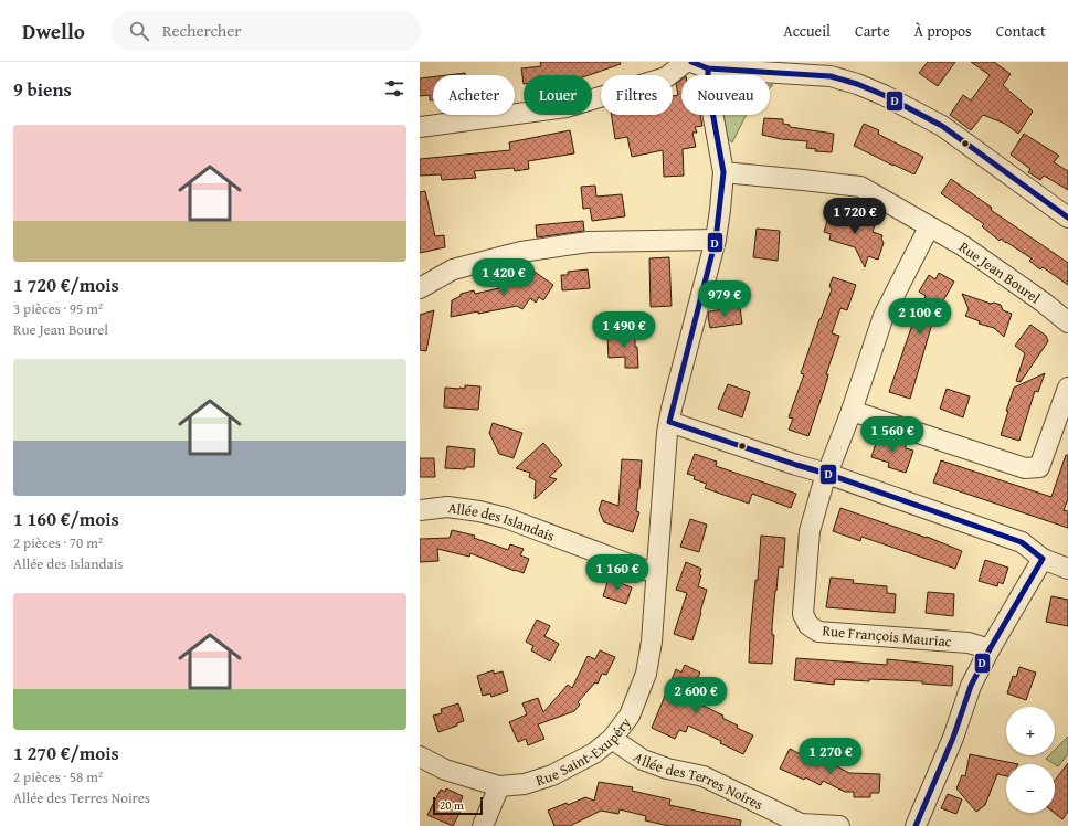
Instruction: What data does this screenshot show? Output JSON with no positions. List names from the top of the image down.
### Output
{
  "streets": {
    "street": [
      "Rue Jean Bourel",
      "Allée des Islandais",
      "Rue François Mauriac",
      "Rue Saint-Exupéry",
      "Allée des Terres Noires"
    ]
  },
  "crossings": [
    ["Rue Jean Bourel", "Rue Saint-Exupéry"],
    ["Allée des Islandais", "Rue Saint-Exupéry"],
    ["Rue Saint-Exupéry", "Allée des Terres Noires"]
  ],
  "lines": ["transit line D"],
  "scale_bar": "20 m",
  "page": {
    "header": "Dwello",
    "search": "Rechercher",
    "nav": [
      "Accueil",
      "Carte",
      "À propos",
      "Contact"
    ],
    "heading": "9 biens",
    "chip": [
      "Acheter",
      "Louer",
      "Filtres",
      "Nouveau"
    ],
    "list": [
      {
        "name": "1 720 €/mois",
        "note": "3 pièces · 95 m² · Rue Jean Bourel"
      },
      {
        "name": "1 160 €/mois",
        "note": "2 pièces · 70 m² · Allée des Islandais"
      },
      {
        "name": "1 270 €/mois",
        "note": "2 pièces · 58 m² · Allée des Terres Noires"
      }
    ],
    "price": [
      "1 720 €",
      "1 420 €",
      "979 €",
      "2 100 €",
      "1 490 €",
      "1 560 €",
      "1 160 €",
      "2 600 €",
      "1 270 €"
    ],
    "map_buttons": ["+", "−"],
    "scale": "20 m"
  }
}
